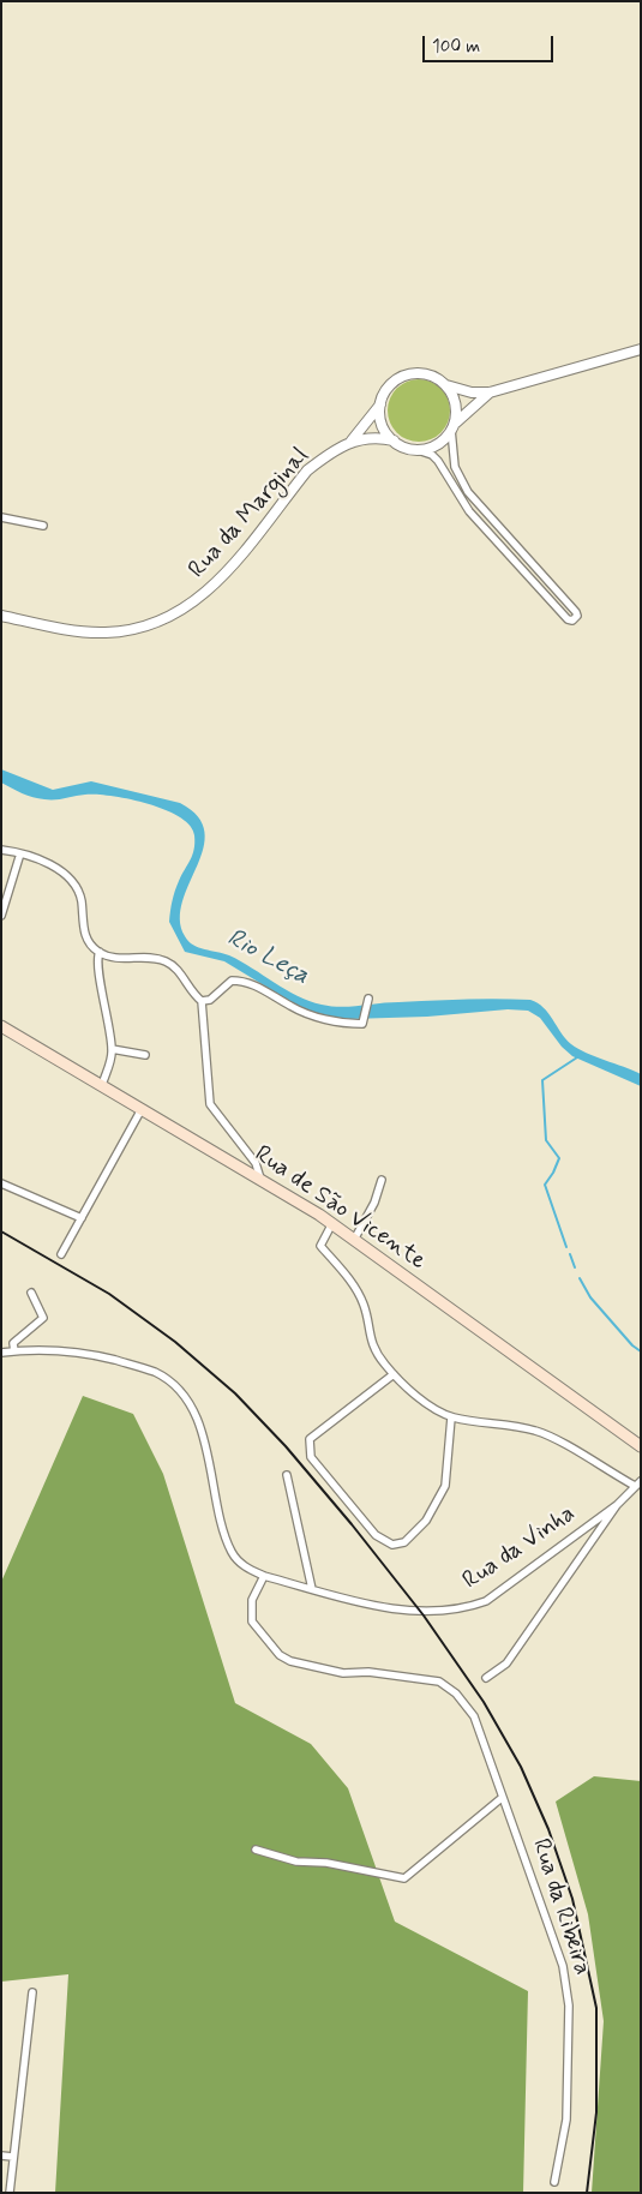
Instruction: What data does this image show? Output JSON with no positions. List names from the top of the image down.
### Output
{
  "streets": {
    "main road": ["Rua de São Vicente"],
    "street": ["Rua da Marginal", "Rua da Vinha", "Rua da Ribeira"]
  },
  "crossings": [
    ["Rua da Vinha", "Rua da Ribeira"]
  ],
  "water": ["Rio Leça"],
  "scale_bar": "100 m"
}
